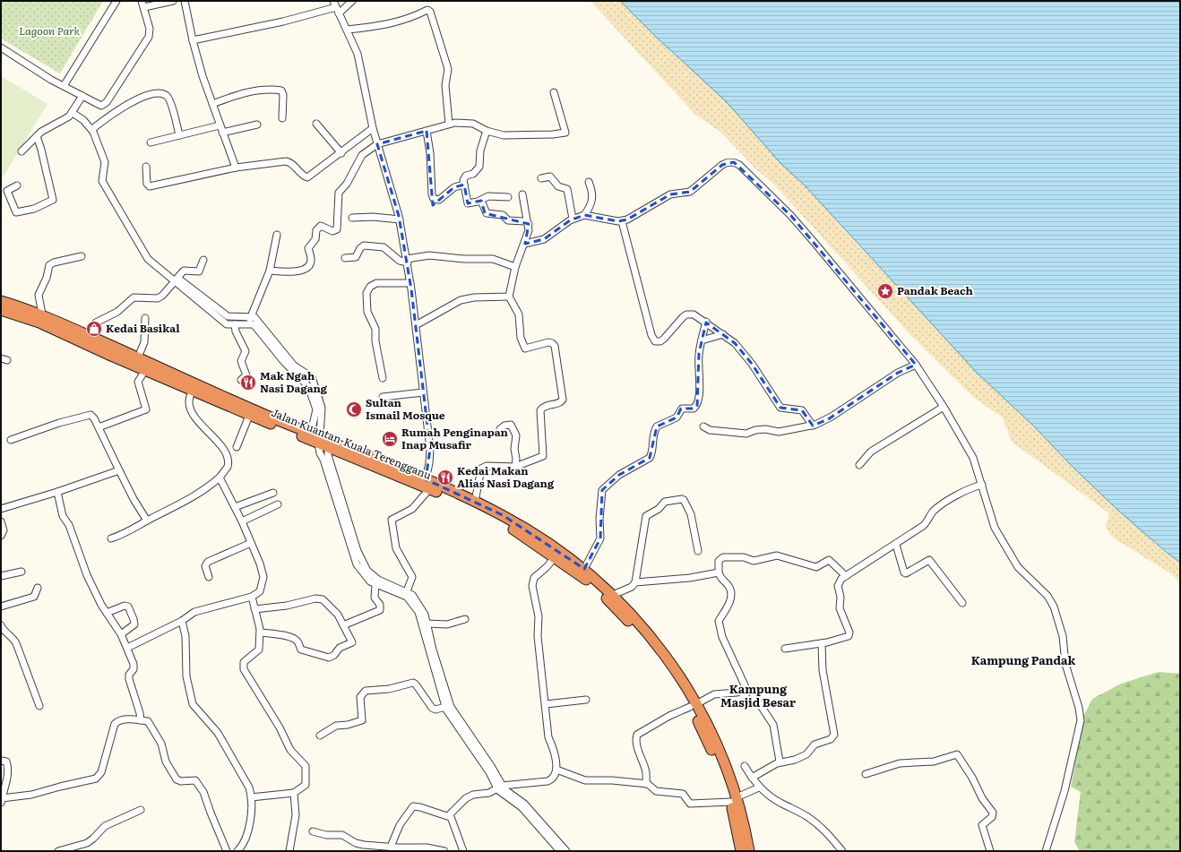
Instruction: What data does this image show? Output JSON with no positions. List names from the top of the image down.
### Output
{
  "streets": {
    "highway": ["Jalan Kuantan-Kuala Terengganu"]
  },
  "districts": ["Kampung Pandak", "Kampung Masjid Besar"],
  "parks": ["Lagoon Park"],
  "places": {
    "place": ["Pandak Beach"],
    "shop": ["Kedai Basikal"],
    "restaurant": ["Mak Ngah Nasi Dagang", "Kedai Makan Alias Nasi Dagang"],
    "mosque": ["Sultan Ismail Mosque"],
    "hotel": ["Rumah Penginapan Inap Musafir"]
  }
}
